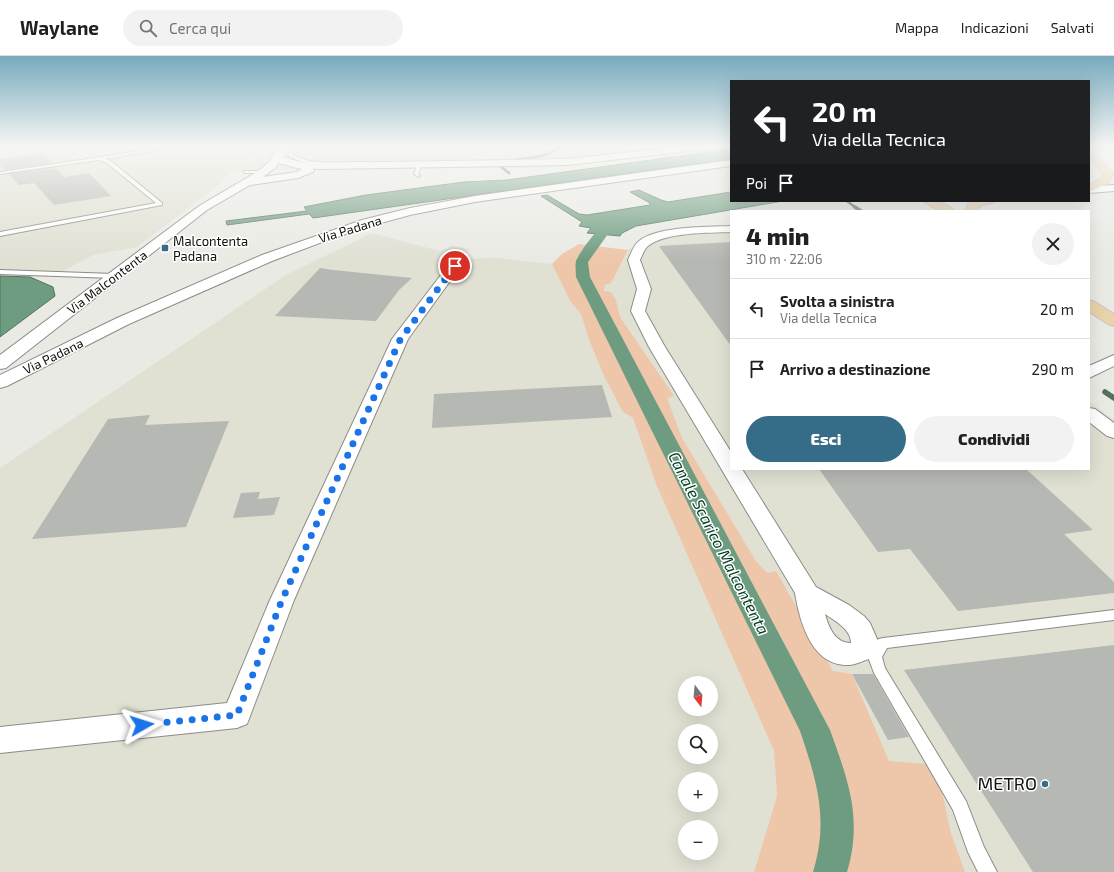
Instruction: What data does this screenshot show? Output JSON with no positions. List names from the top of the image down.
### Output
{
  "streets": {
    "main road": ["Via Padana", "Via Malcontenta"]
  },
  "water": ["Canale Scarico Malcontenta"],
  "places": {
    "transit": ["Malcontenta Padana"],
    "other": ["METRO"]
  },
  "north": "bottom",
  "page": {
    "header": "Waylane",
    "search": "Cerca qui",
    "nav": ["Mappa", "Indicazioni", "Salvati"],
    "turn": ["20 m", "Via della Tecnica"],
    "then": "Poi",
    "heading": ["4 min", "310 m · 22:06"],
    "list": [
      {
        "name": "Svolta a sinistra",
        "note": "Via della Tecnica",
        "value": "20 m"
      },
      {
        "name": "Arrivo a destinazione",
        "value": "290 m"
      }
    ],
    "buttons": ["Esci", "Condividi"],
    "map_buttons": ["+", "−"]
  }
}
